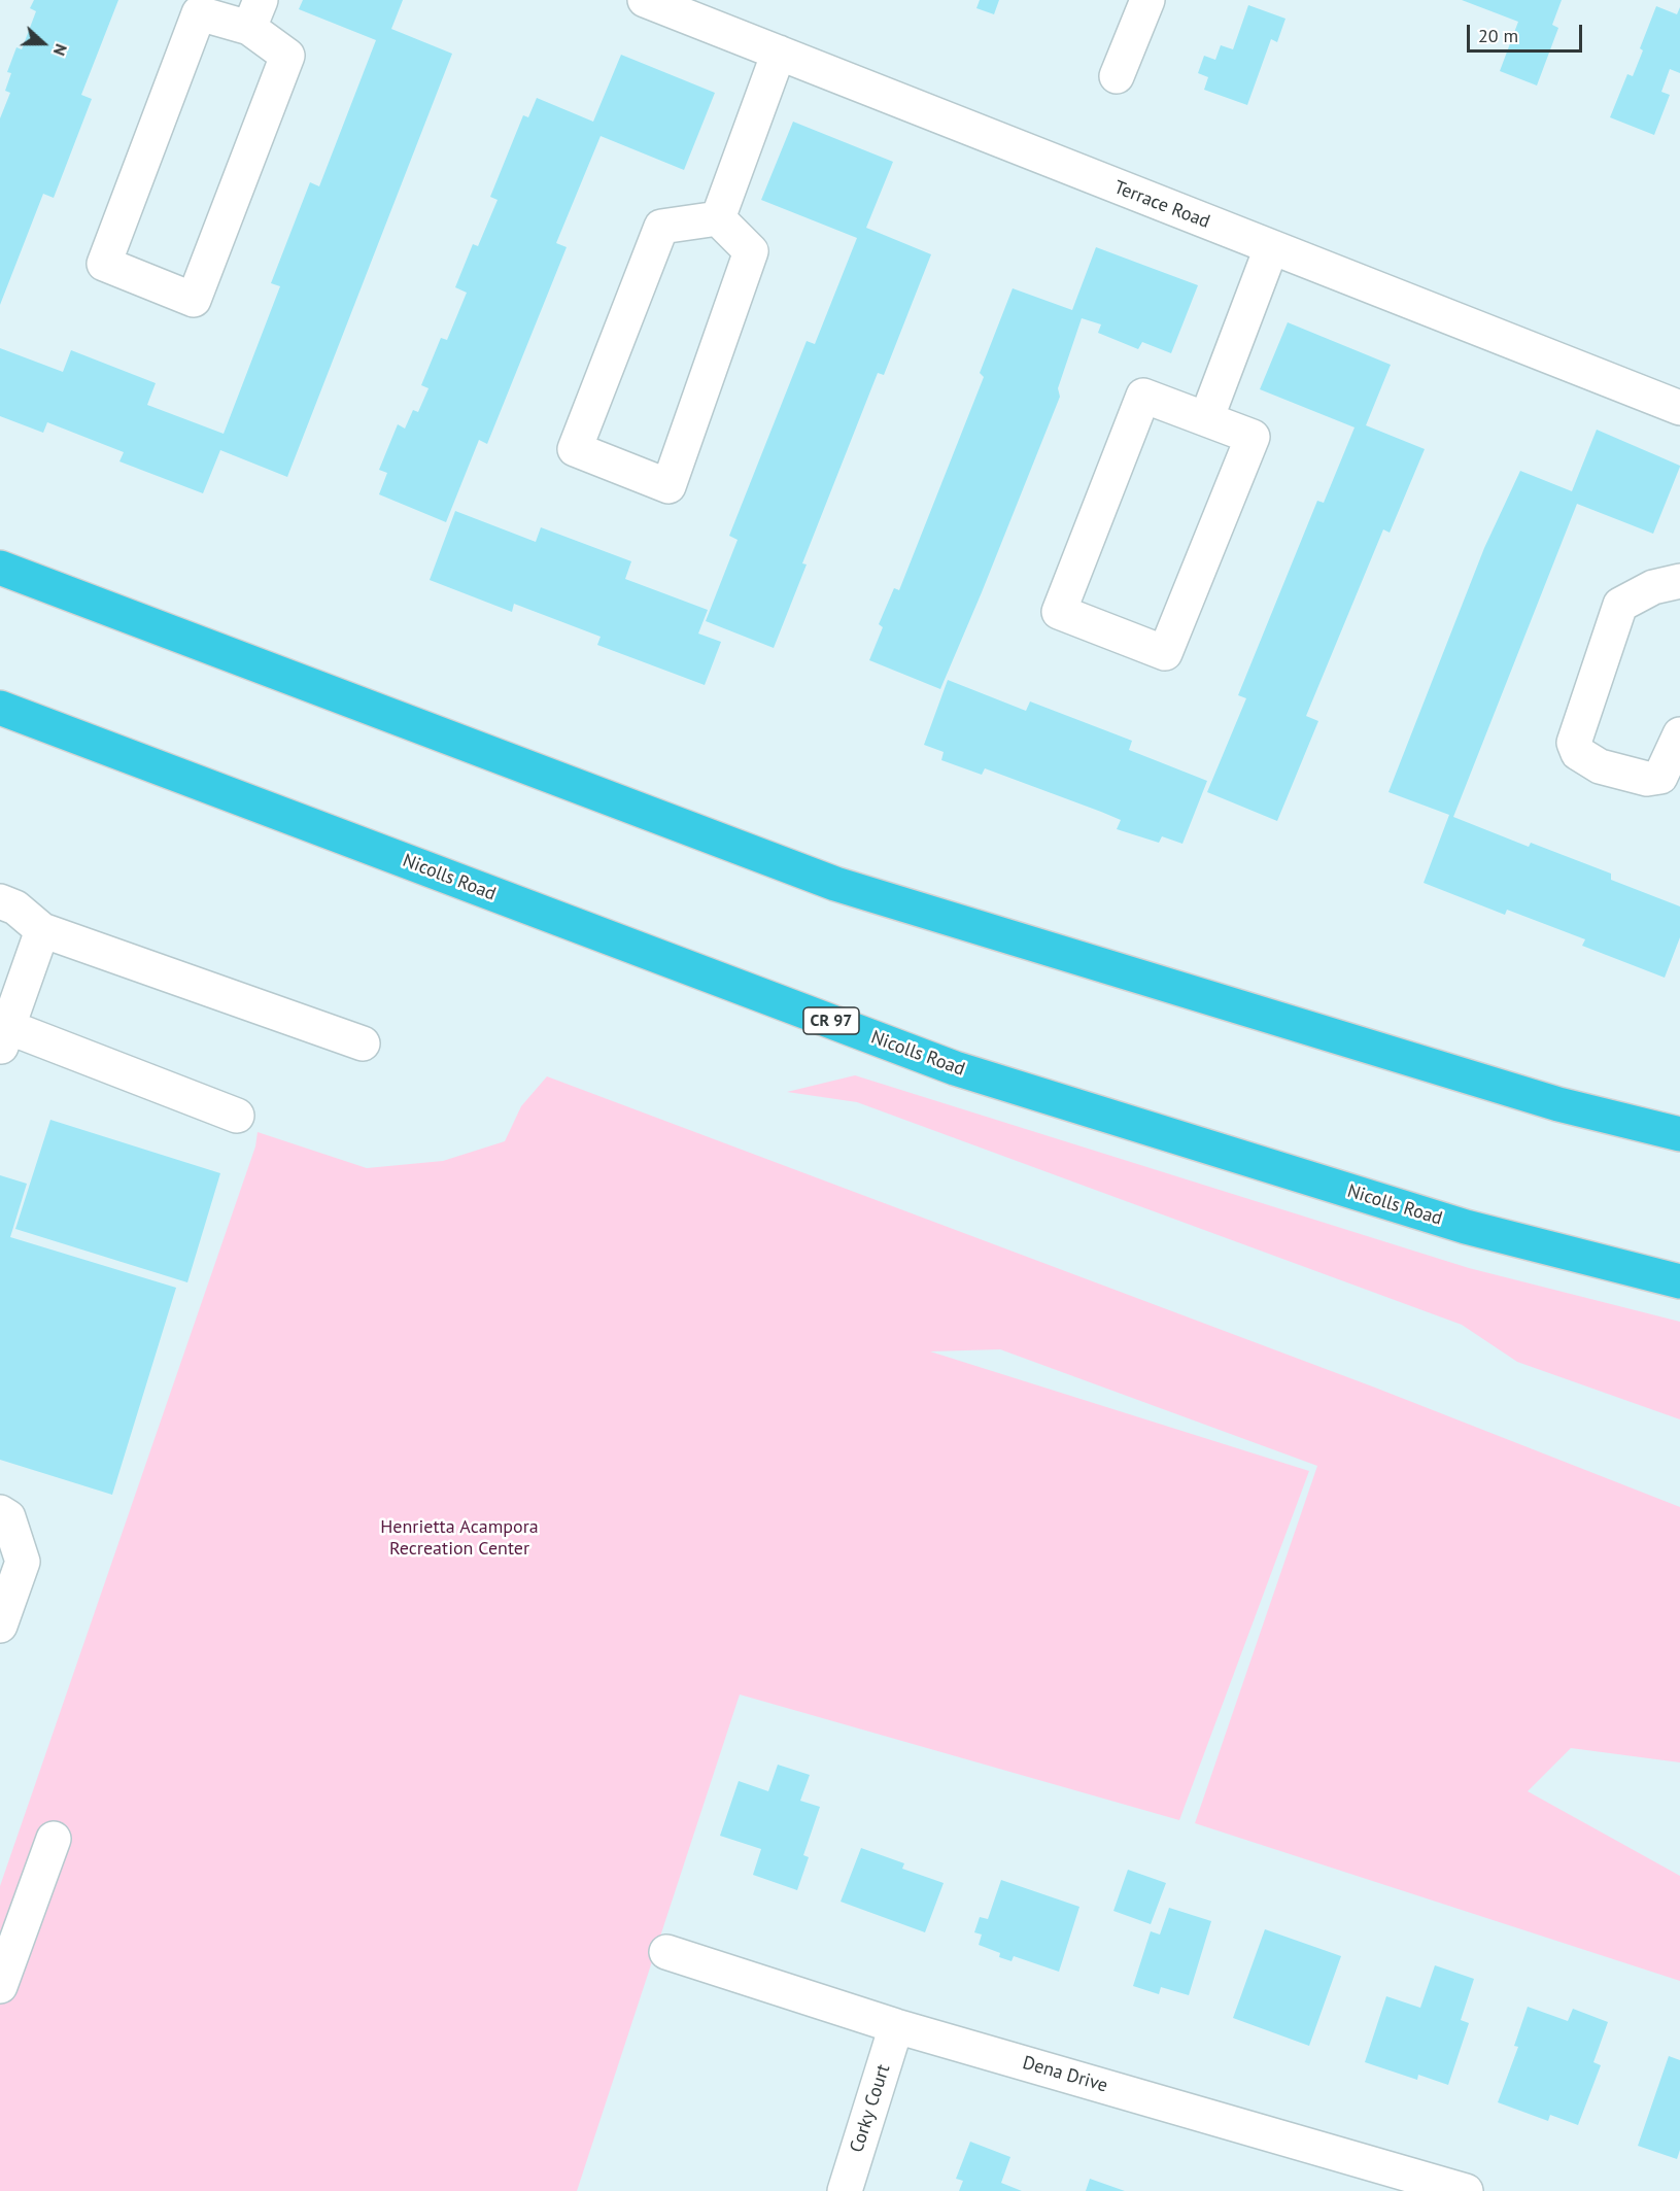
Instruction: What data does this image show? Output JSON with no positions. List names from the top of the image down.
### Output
{
  "streets": {
    "highway": ["Nicolls Road", "CR 97"],
    "street": ["Terrace Road", "Dena Drive", "Corky Court"]
  },
  "crossings": [
    ["Dena Drive", "Corky Court"]
  ],
  "parks": ["Henrietta Acampora Recreation Center"],
  "scale_bar": "20 m",
  "north": "right"
}
